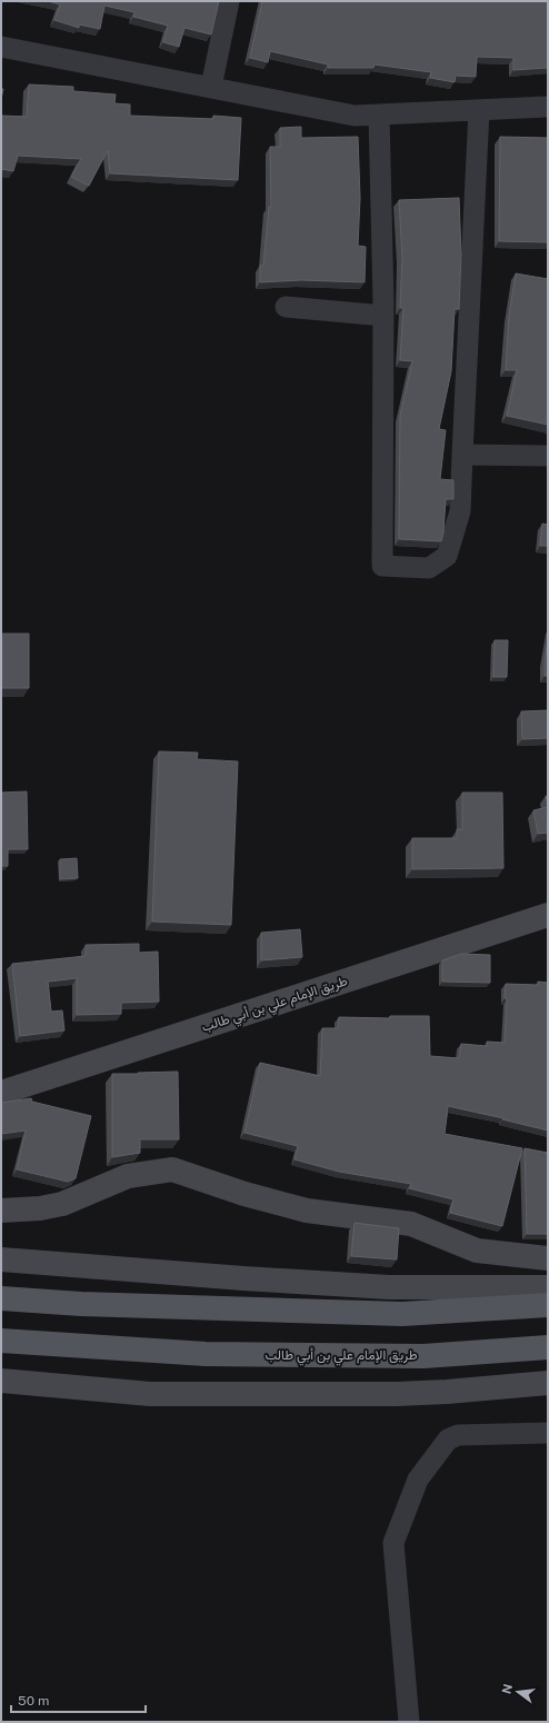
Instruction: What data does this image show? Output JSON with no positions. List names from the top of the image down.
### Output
{
  "streets": {
    "main road": ["طريق الإمام علي بن أبي طالب"]
  },
  "scale_bar": "50 m",
  "north": "left"
}
